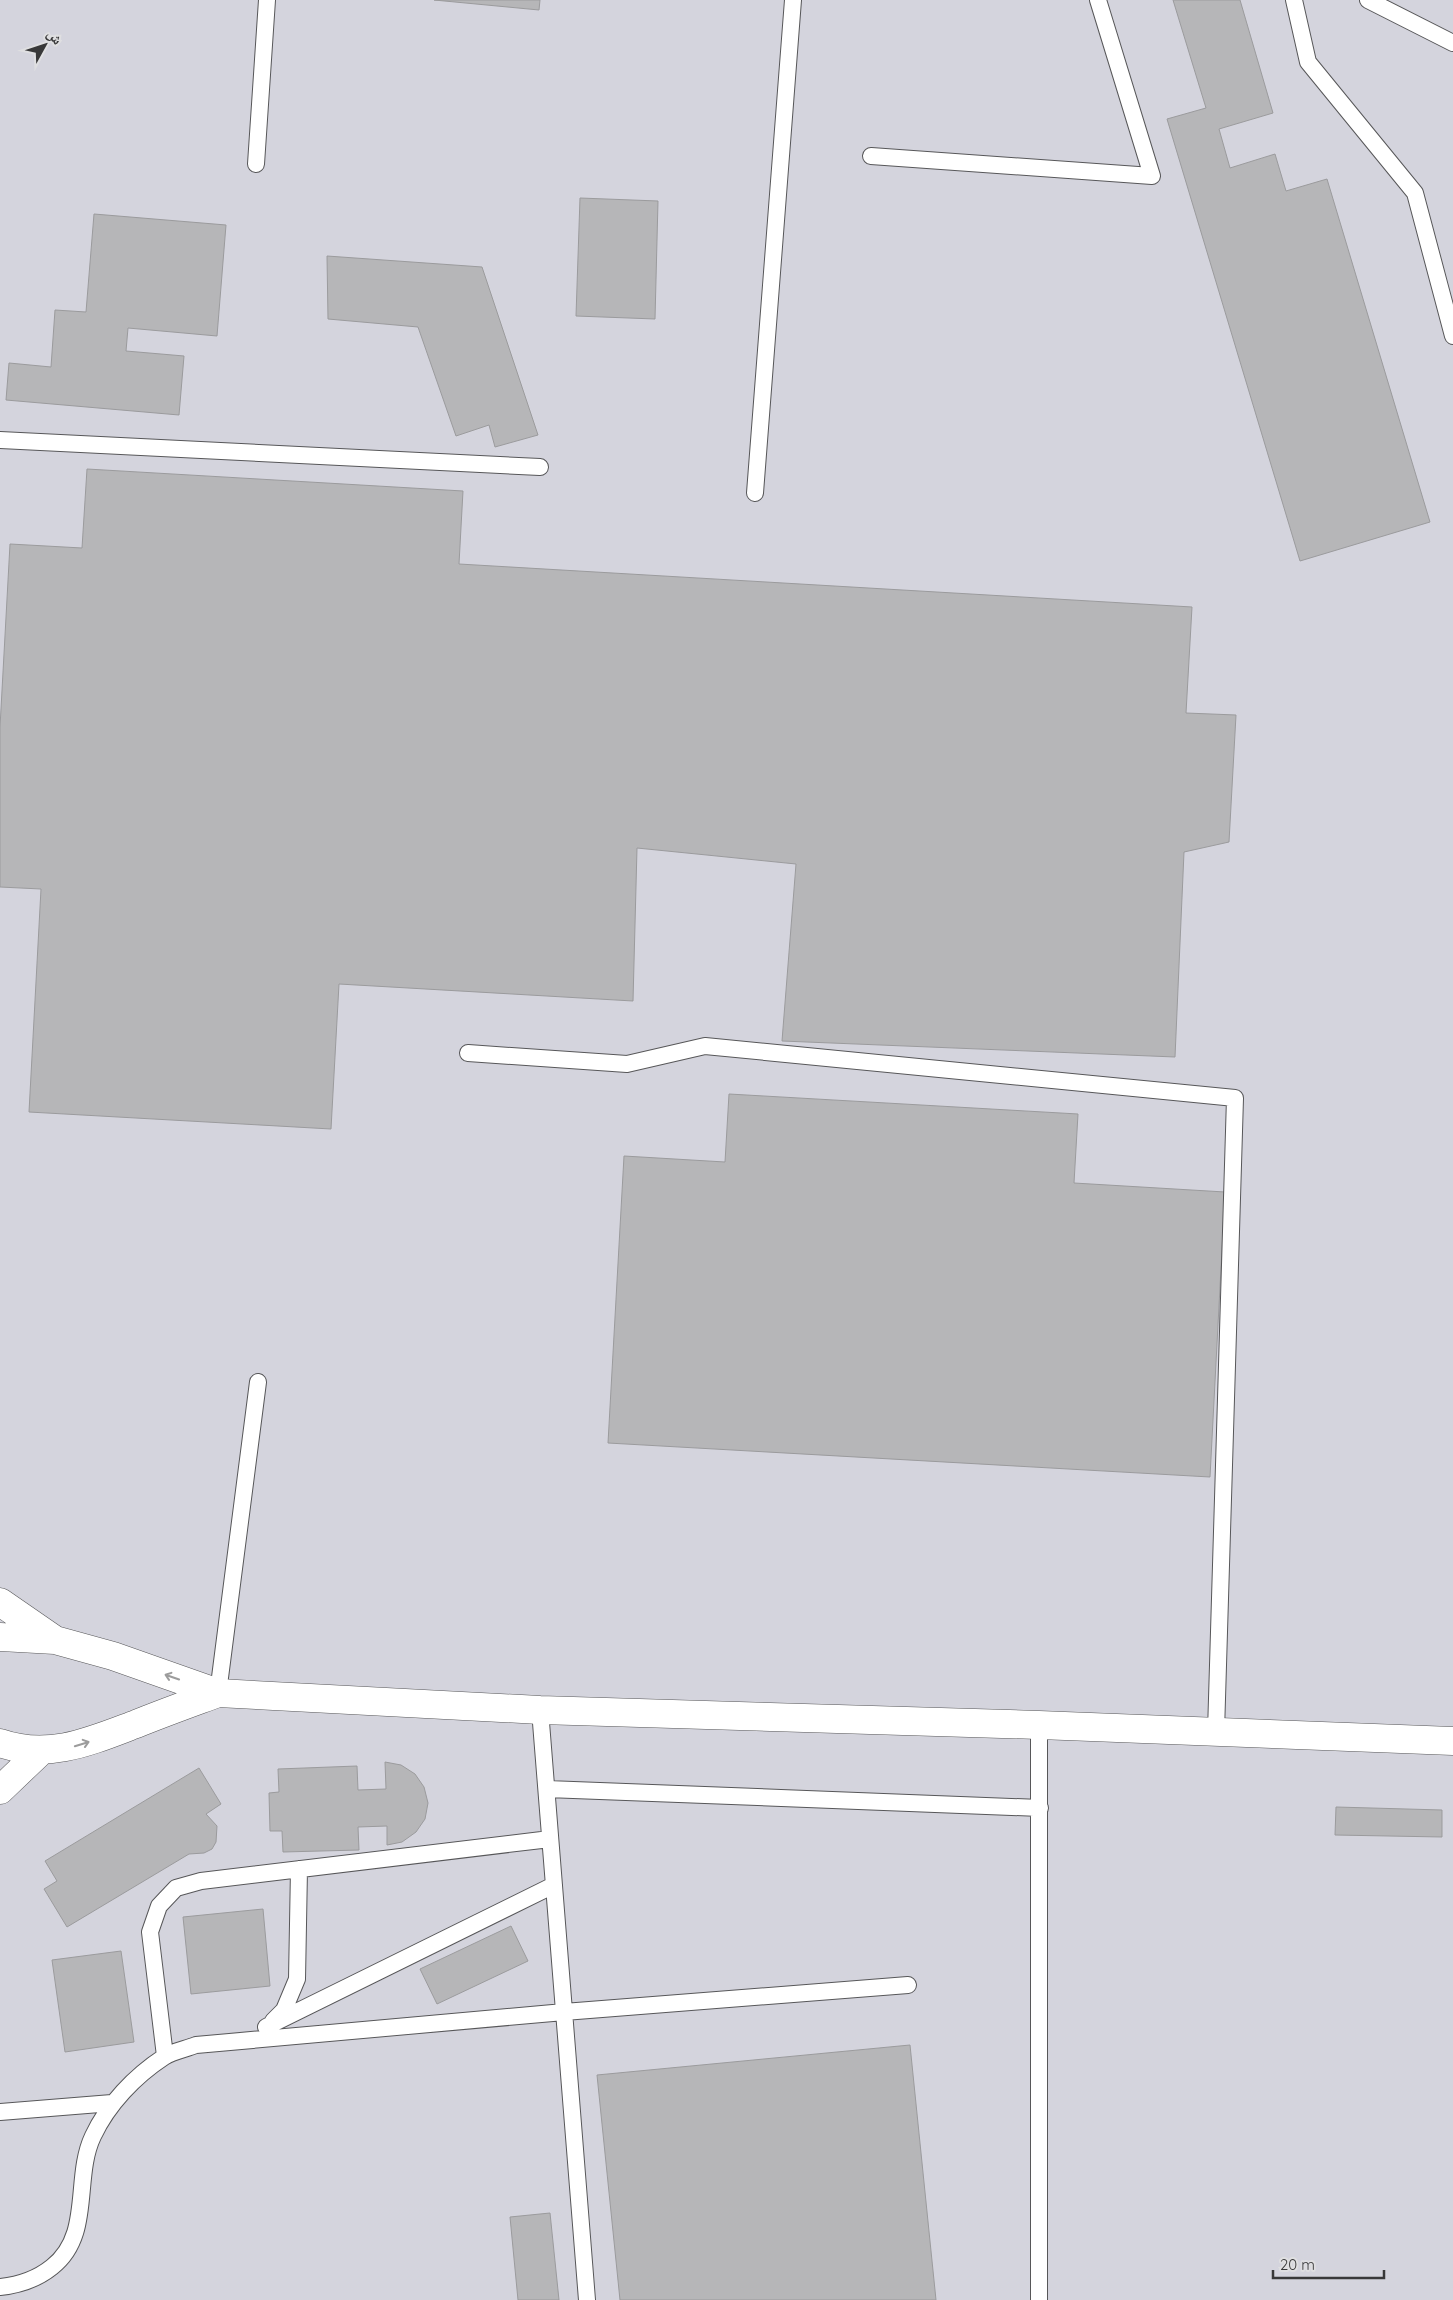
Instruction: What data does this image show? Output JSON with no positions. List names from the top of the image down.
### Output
{
  "scale_bar": "20 m",
  "north": "top right"
}
